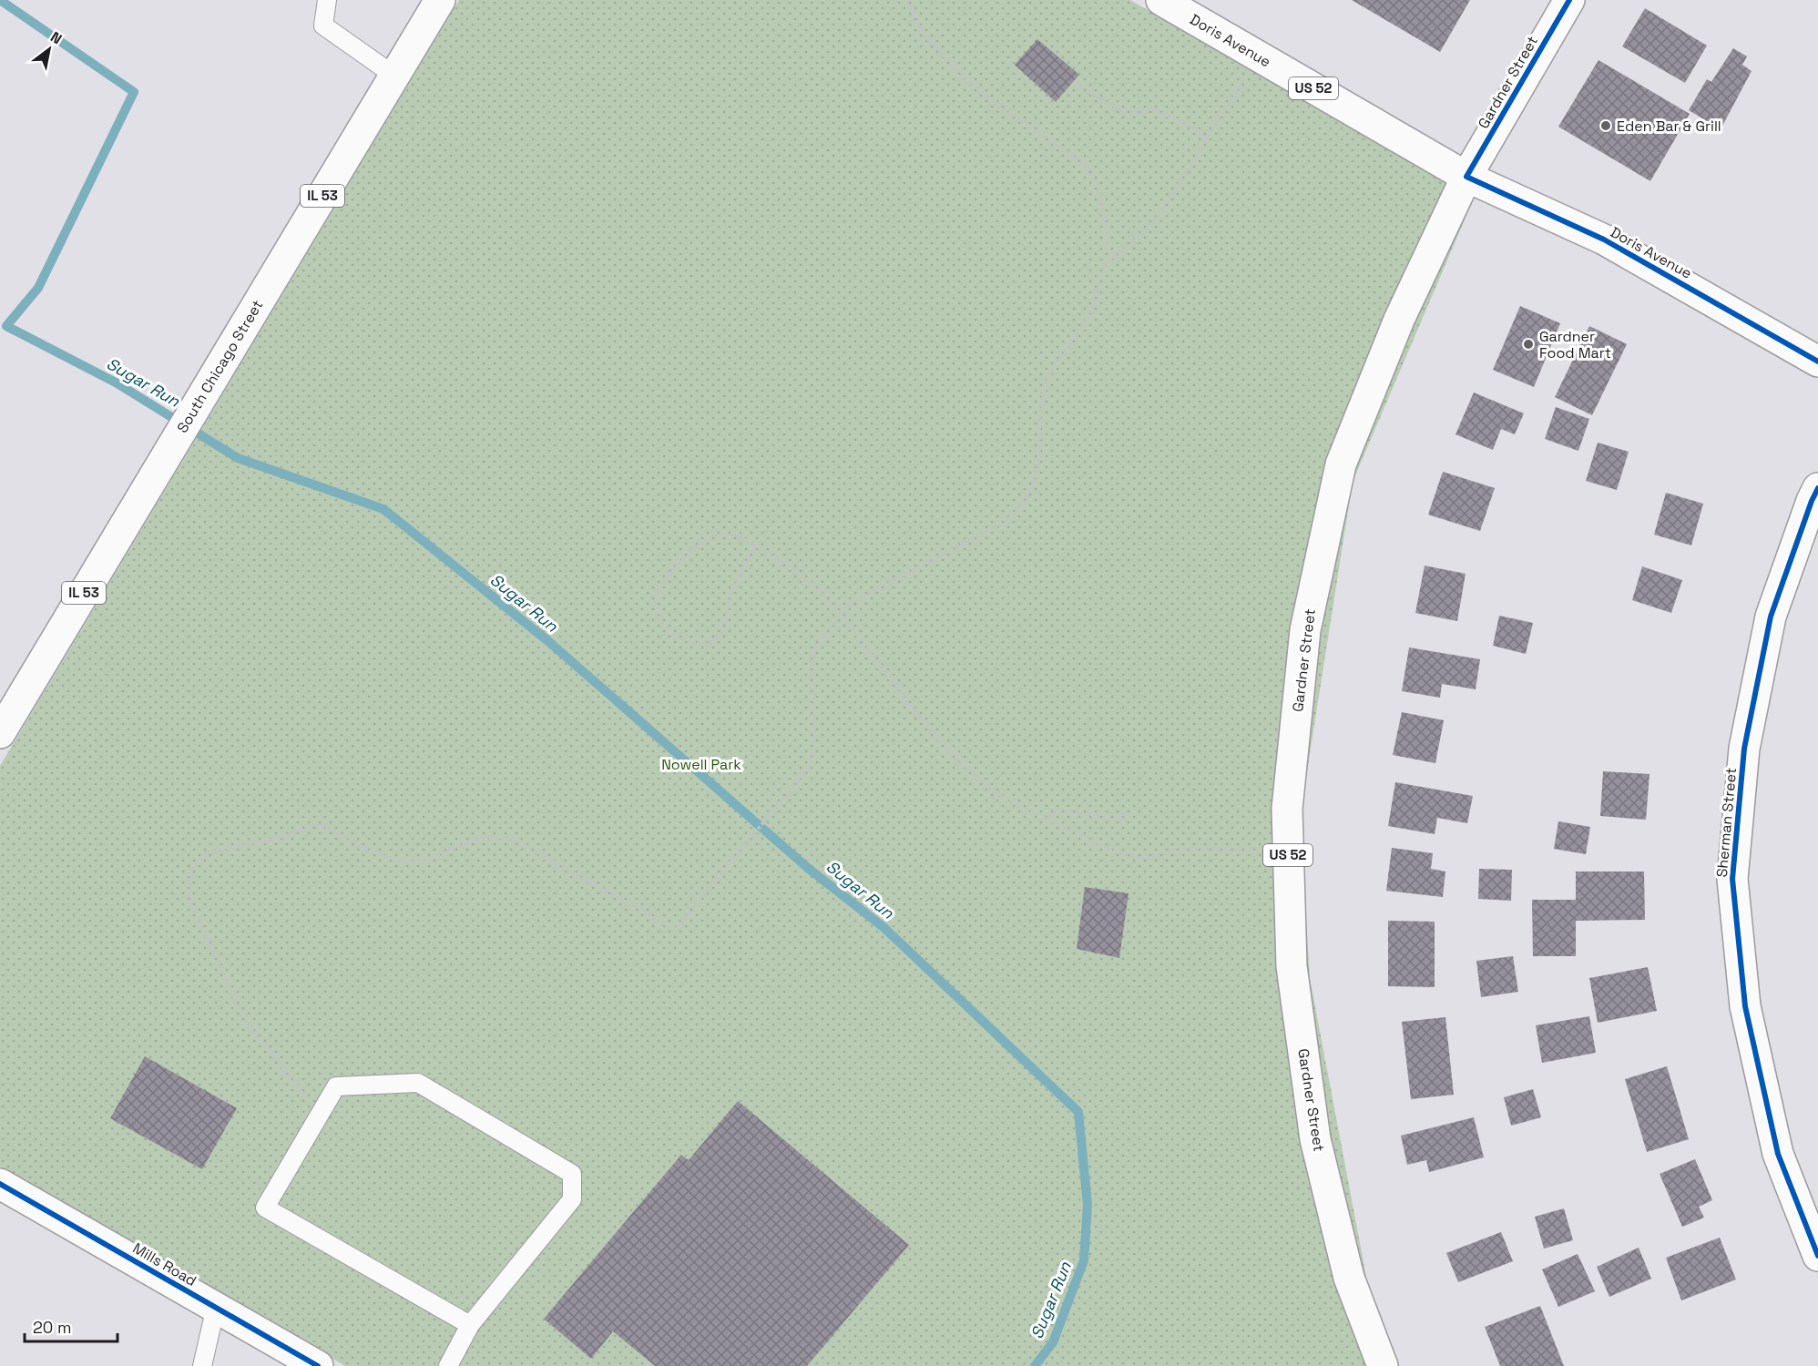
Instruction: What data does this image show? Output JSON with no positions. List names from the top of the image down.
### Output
{
  "streets": {
    "main road": [
      "Doris Avenue",
      "Gardner Street",
      "US 52",
      "IL 53",
      "South Chicago Street",
      "Sherman Street",
      "Mills Road"
    ]
  },
  "crossings": [
    ["Doris Avenue", "Gardner Street"]
  ],
  "water": ["Sugar Run"],
  "parks": ["Nowell Park"],
  "places": ["Eden Bar & Grill", "Gardner Food Mart"],
  "scale_bar": "20 m",
  "north": "top right"
}
